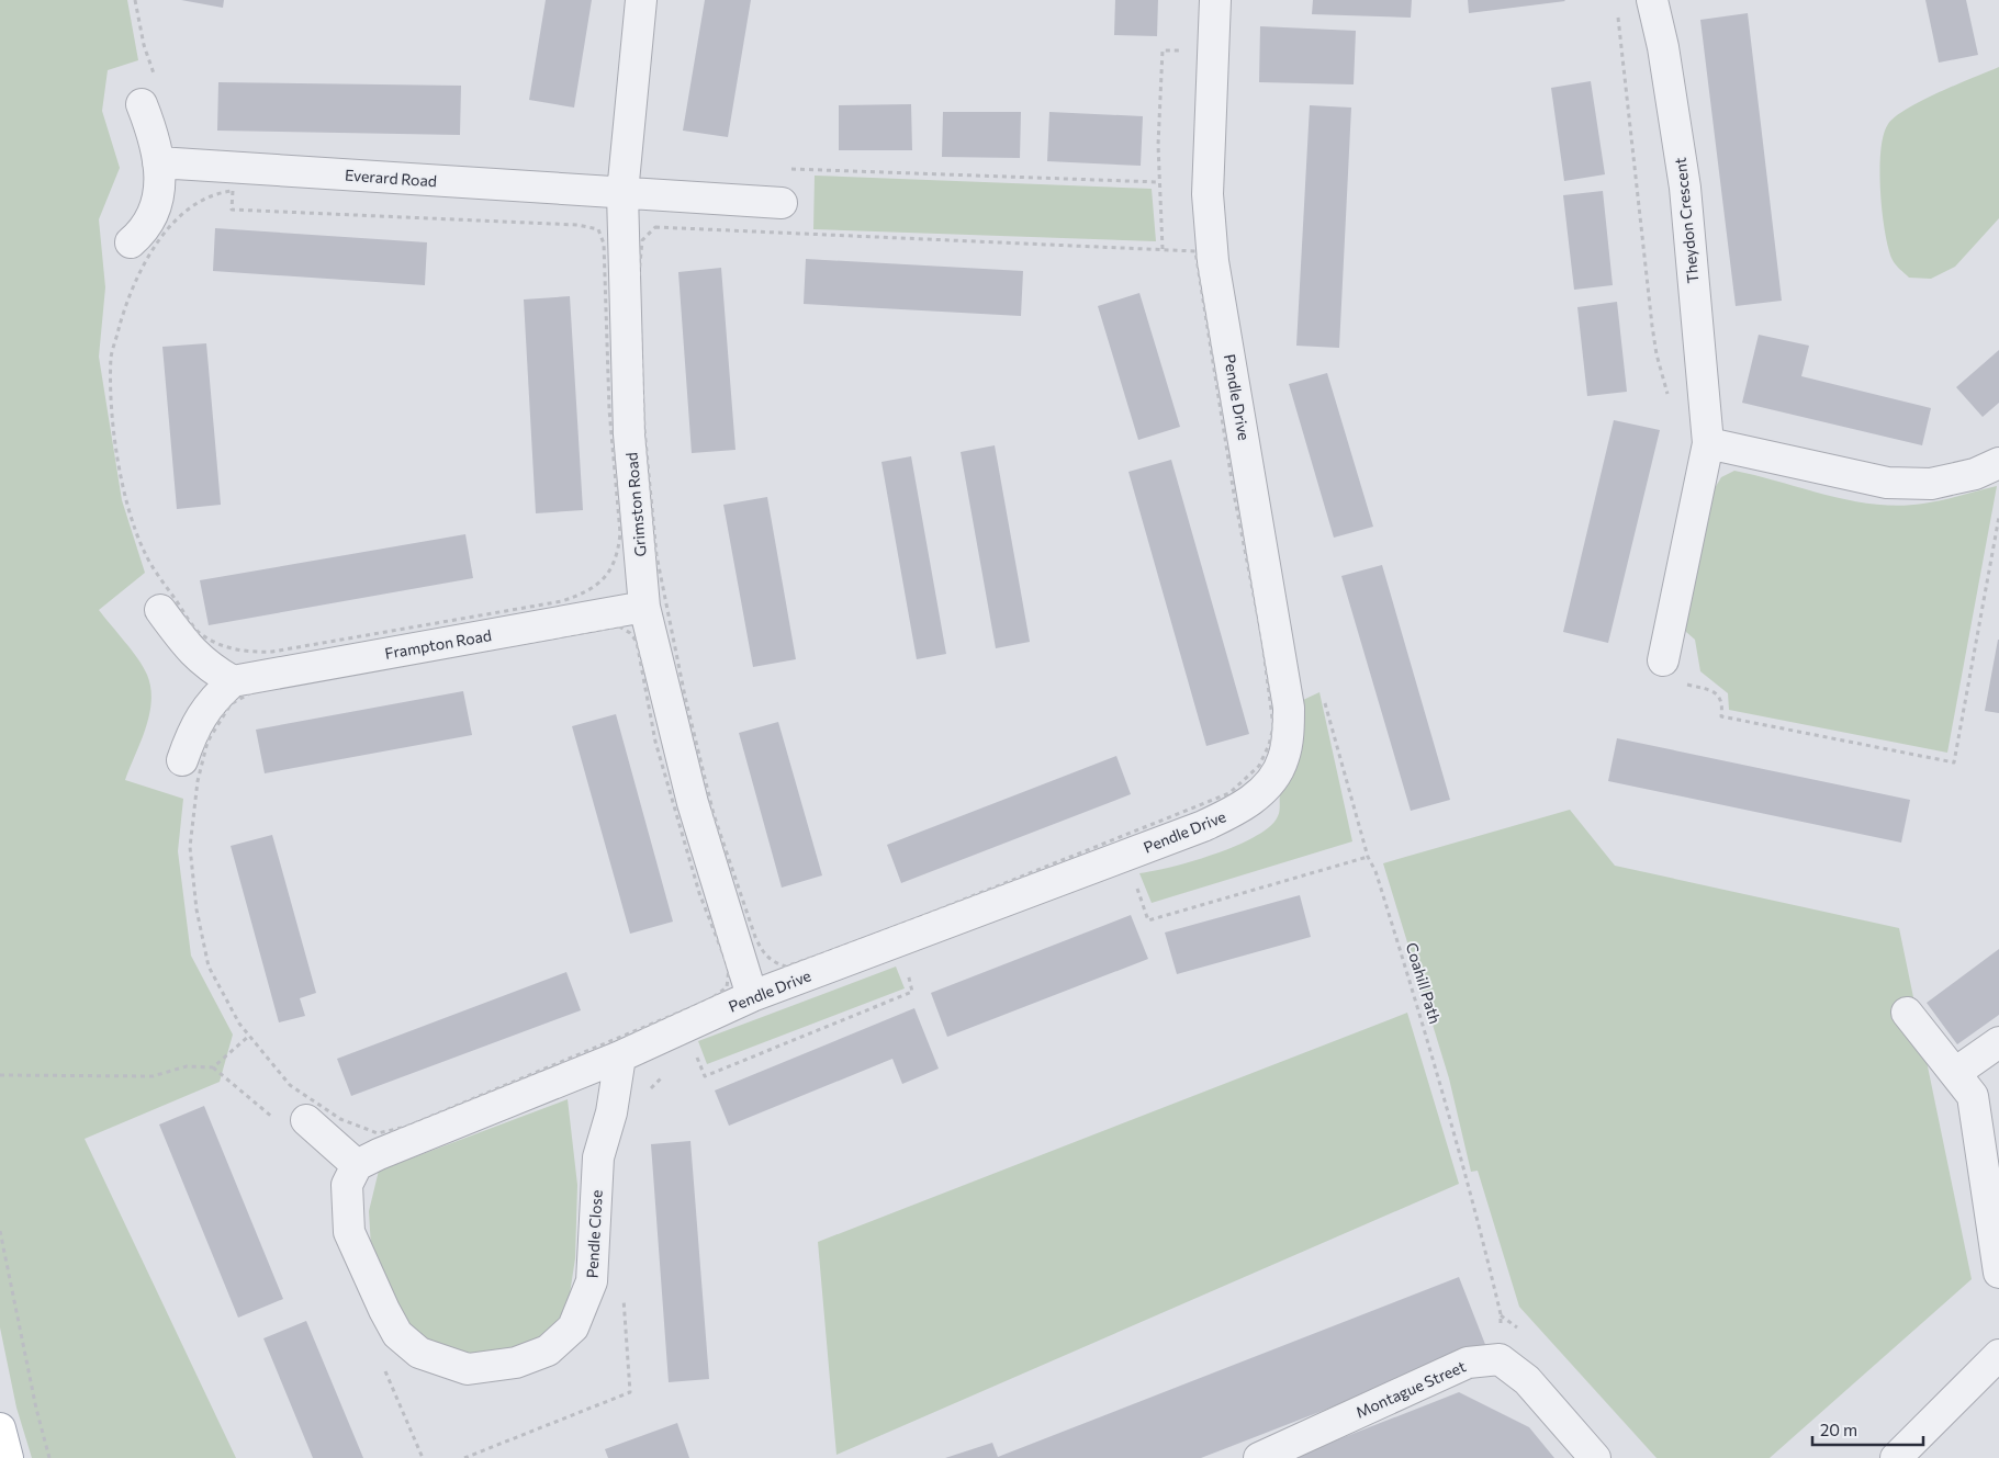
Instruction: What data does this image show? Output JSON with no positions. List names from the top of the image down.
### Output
{
  "streets": {
    "street": [
      "Everard Road",
      "Theydon Crescent",
      "Pendle Drive",
      "Grimston Road",
      "Frampton Road",
      "Pendle Close",
      "Montague Street"
    ],
    "path": ["Coahill Path"]
  },
  "crossings": [
    ["Everard Road", "Grimston Road"],
    ["Pendle Drive", "Grimston Road"],
    ["Pendle Drive", "Pendle Close"],
    ["Grimston Road", "Frampton Road"],
    ["Coahill Path", "Montague Street"]
  ],
  "scale_bar": "20 m"
}
